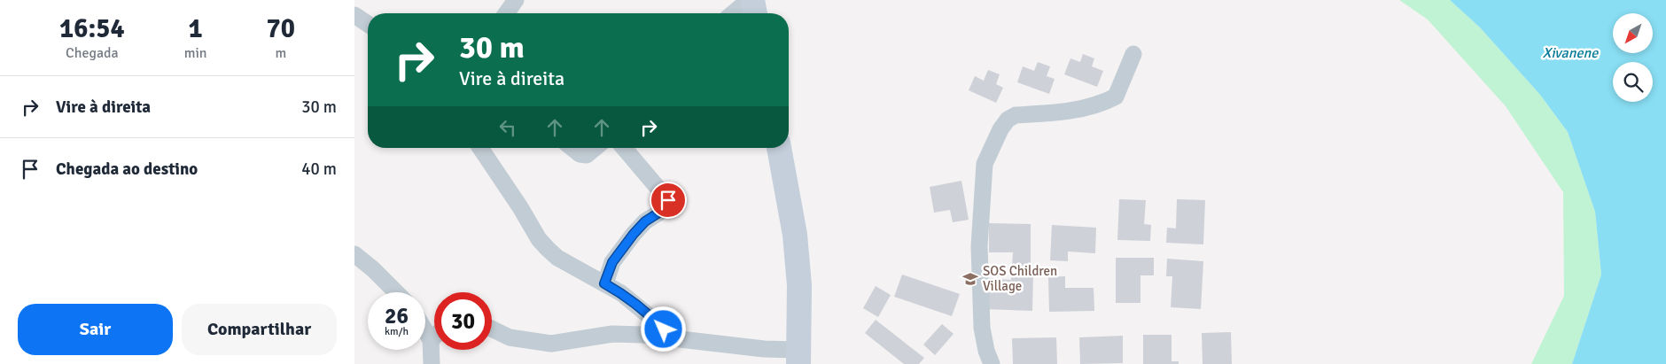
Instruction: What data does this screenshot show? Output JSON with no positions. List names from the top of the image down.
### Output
{
  "water": ["Xivanene"],
  "places": {
    "school or university": ["SOS Children Village"]
  },
  "north": "bottom left",
  "page": {
    "eta": [
      "16:54",
      "Chegada",
      "1",
      "min",
      "70",
      "m"
    ],
    "turn": ["30 m", "Vire à direita"],
    "list": [
      {
        "name": "Vire à direita",
        "value": "30 m"
      },
      {
        "name": "Chegada ao destino",
        "value": "40 m"
      }
    ],
    "speed": "26 km/h",
    "limit": "30",
    "buttons": ["Sair", "Compartilhar"]
  }
}
